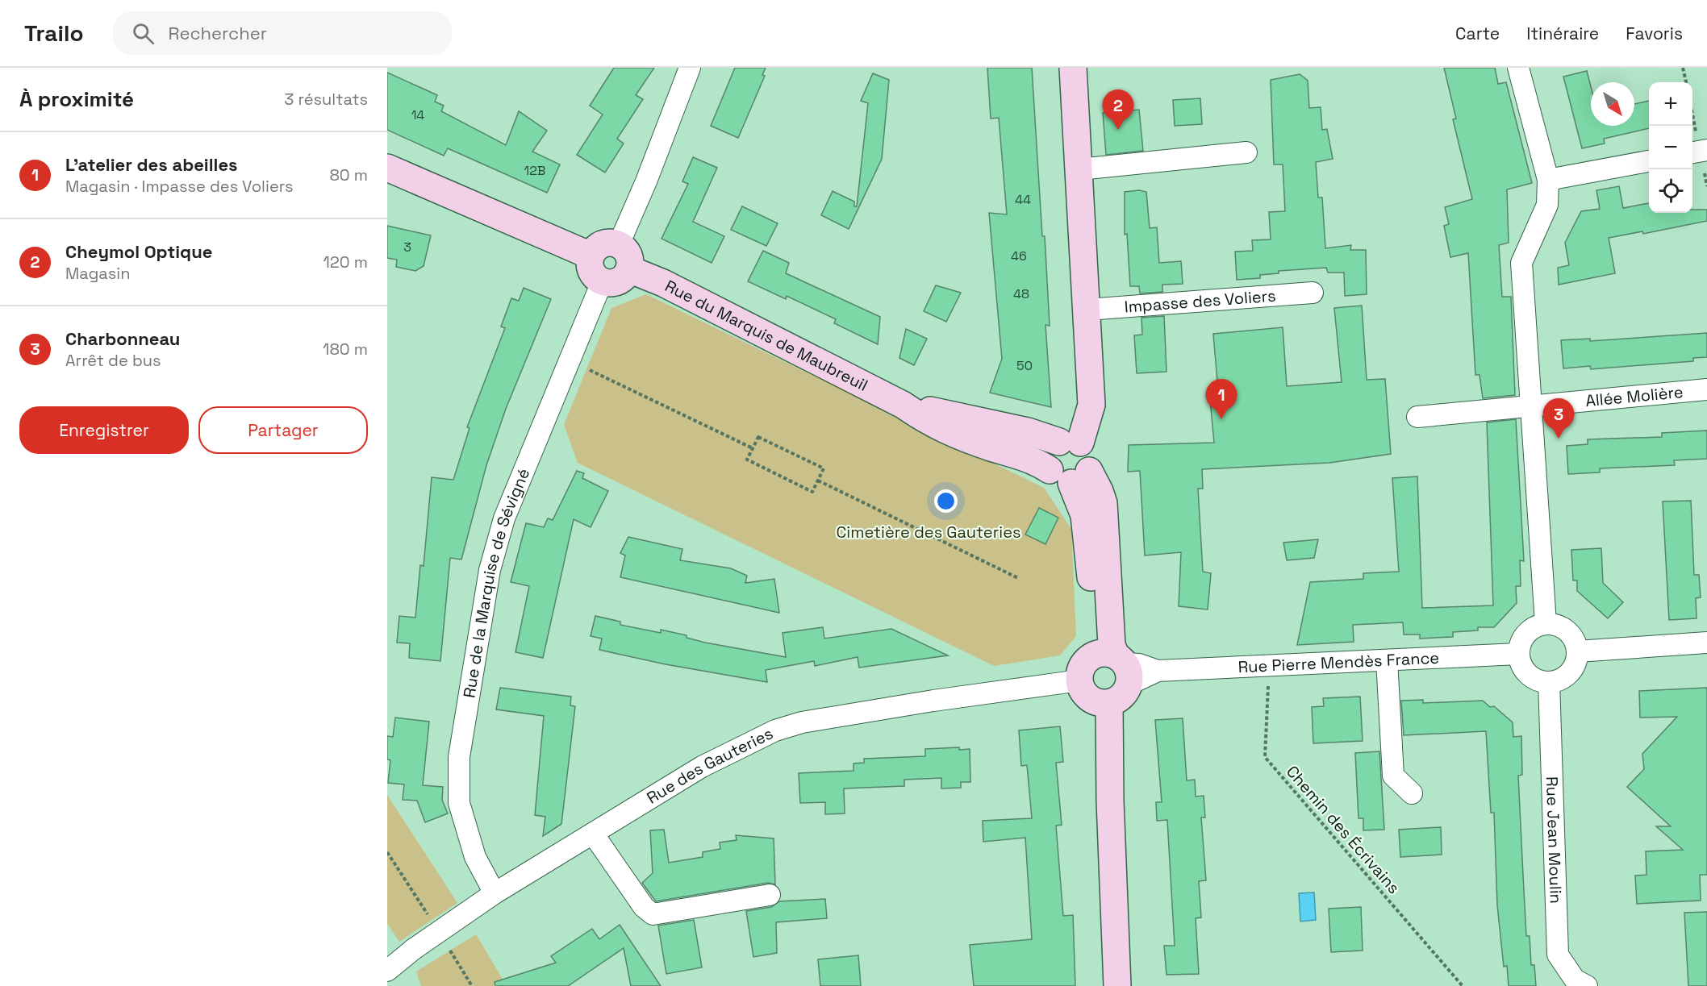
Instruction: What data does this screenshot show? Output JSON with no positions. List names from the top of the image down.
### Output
{
  "streets": {
    "street": [
      "Impasse des Voliers",
      "Rue du Marquis de Maubreuil",
      "Allée Molière",
      "Rue de la Marquise de Sévigné",
      "Rue Pierre Mendès France",
      "Rue des Gauteries",
      "Rue Jean Moulin"
    ],
    "path": ["Chemin des Écrivains"]
  },
  "crossings": [
    ["Rue du Marquis de Maubreuil", "Rue de la Marquise de Sévigné"],
    ["Rue de la Marquise de Sévigné", "Rue des Gauteries"],
    ["Rue Pierre Mendès France", "Rue des Gauteries"],
    ["Rue Pierre Mendès France", "Chemin des Écrivains"],
    ["Rue Pierre Mendès France", "Rue Jean Moulin"]
  ],
  "parks": ["Cimetière des Gauteries"],
  "house_numbers": [
    "14",
    "12B",
    "44",
    "3",
    "46",
    "48",
    "50"
  ],
  "north": "bottom right",
  "page": {
    "header": "Trailo",
    "search": "Rechercher",
    "nav": ["Carte", "Itinéraire", "Favoris"],
    "heading": ["À proximité", "3 résultats"],
    "map_buttons": ["+", "−"],
    "pins": ["2", "1", "3"],
    "list": [
      {
        "mark": "1",
        "name": "L'atelier des abeilles",
        "note": "Magasin · Impasse des Voliers",
        "value": "80 m"
      },
      {
        "mark": "2",
        "name": "Cheymol Optique",
        "note": "Magasin",
        "value": "120 m"
      },
      {
        "mark": "3",
        "name": "Charbonneau",
        "note": "Arrêt de bus",
        "value": "180 m"
      }
    ],
    "buttons": ["Enregistrer", "Partager"]
  }
}
